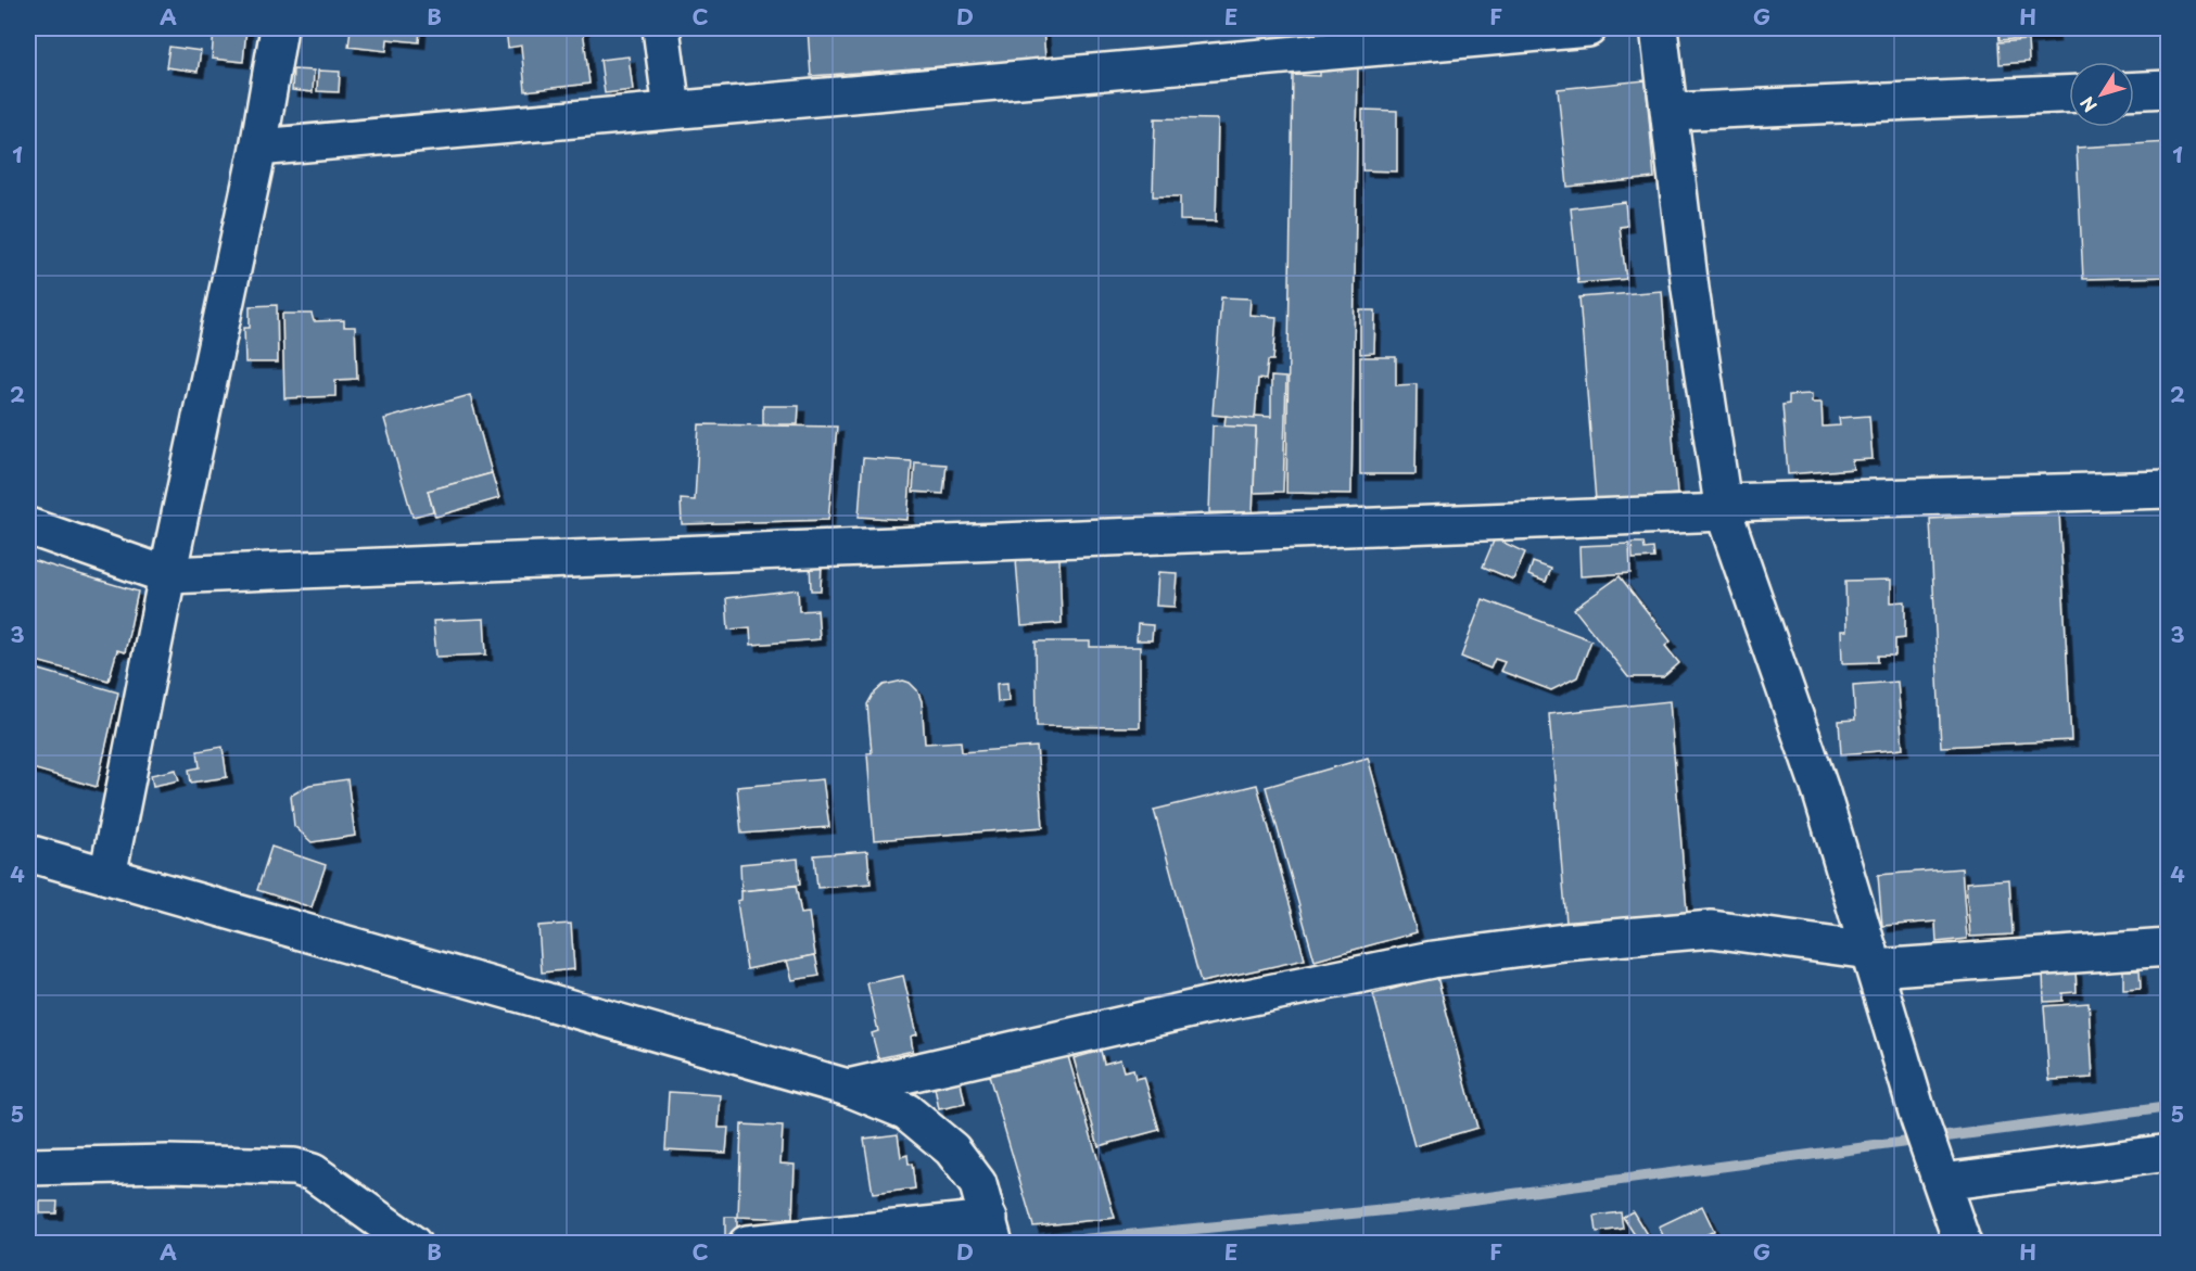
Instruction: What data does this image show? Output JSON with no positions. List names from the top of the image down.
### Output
{
  "north": "bottom left",
  "grid": {
    "columns": [
      "A",
      "B",
      "C",
      "D",
      "E",
      "F",
      "G",
      "H"
    ],
    "rows": [
      "1",
      "2",
      "3",
      "4",
      "5"
    ]
  }
}
